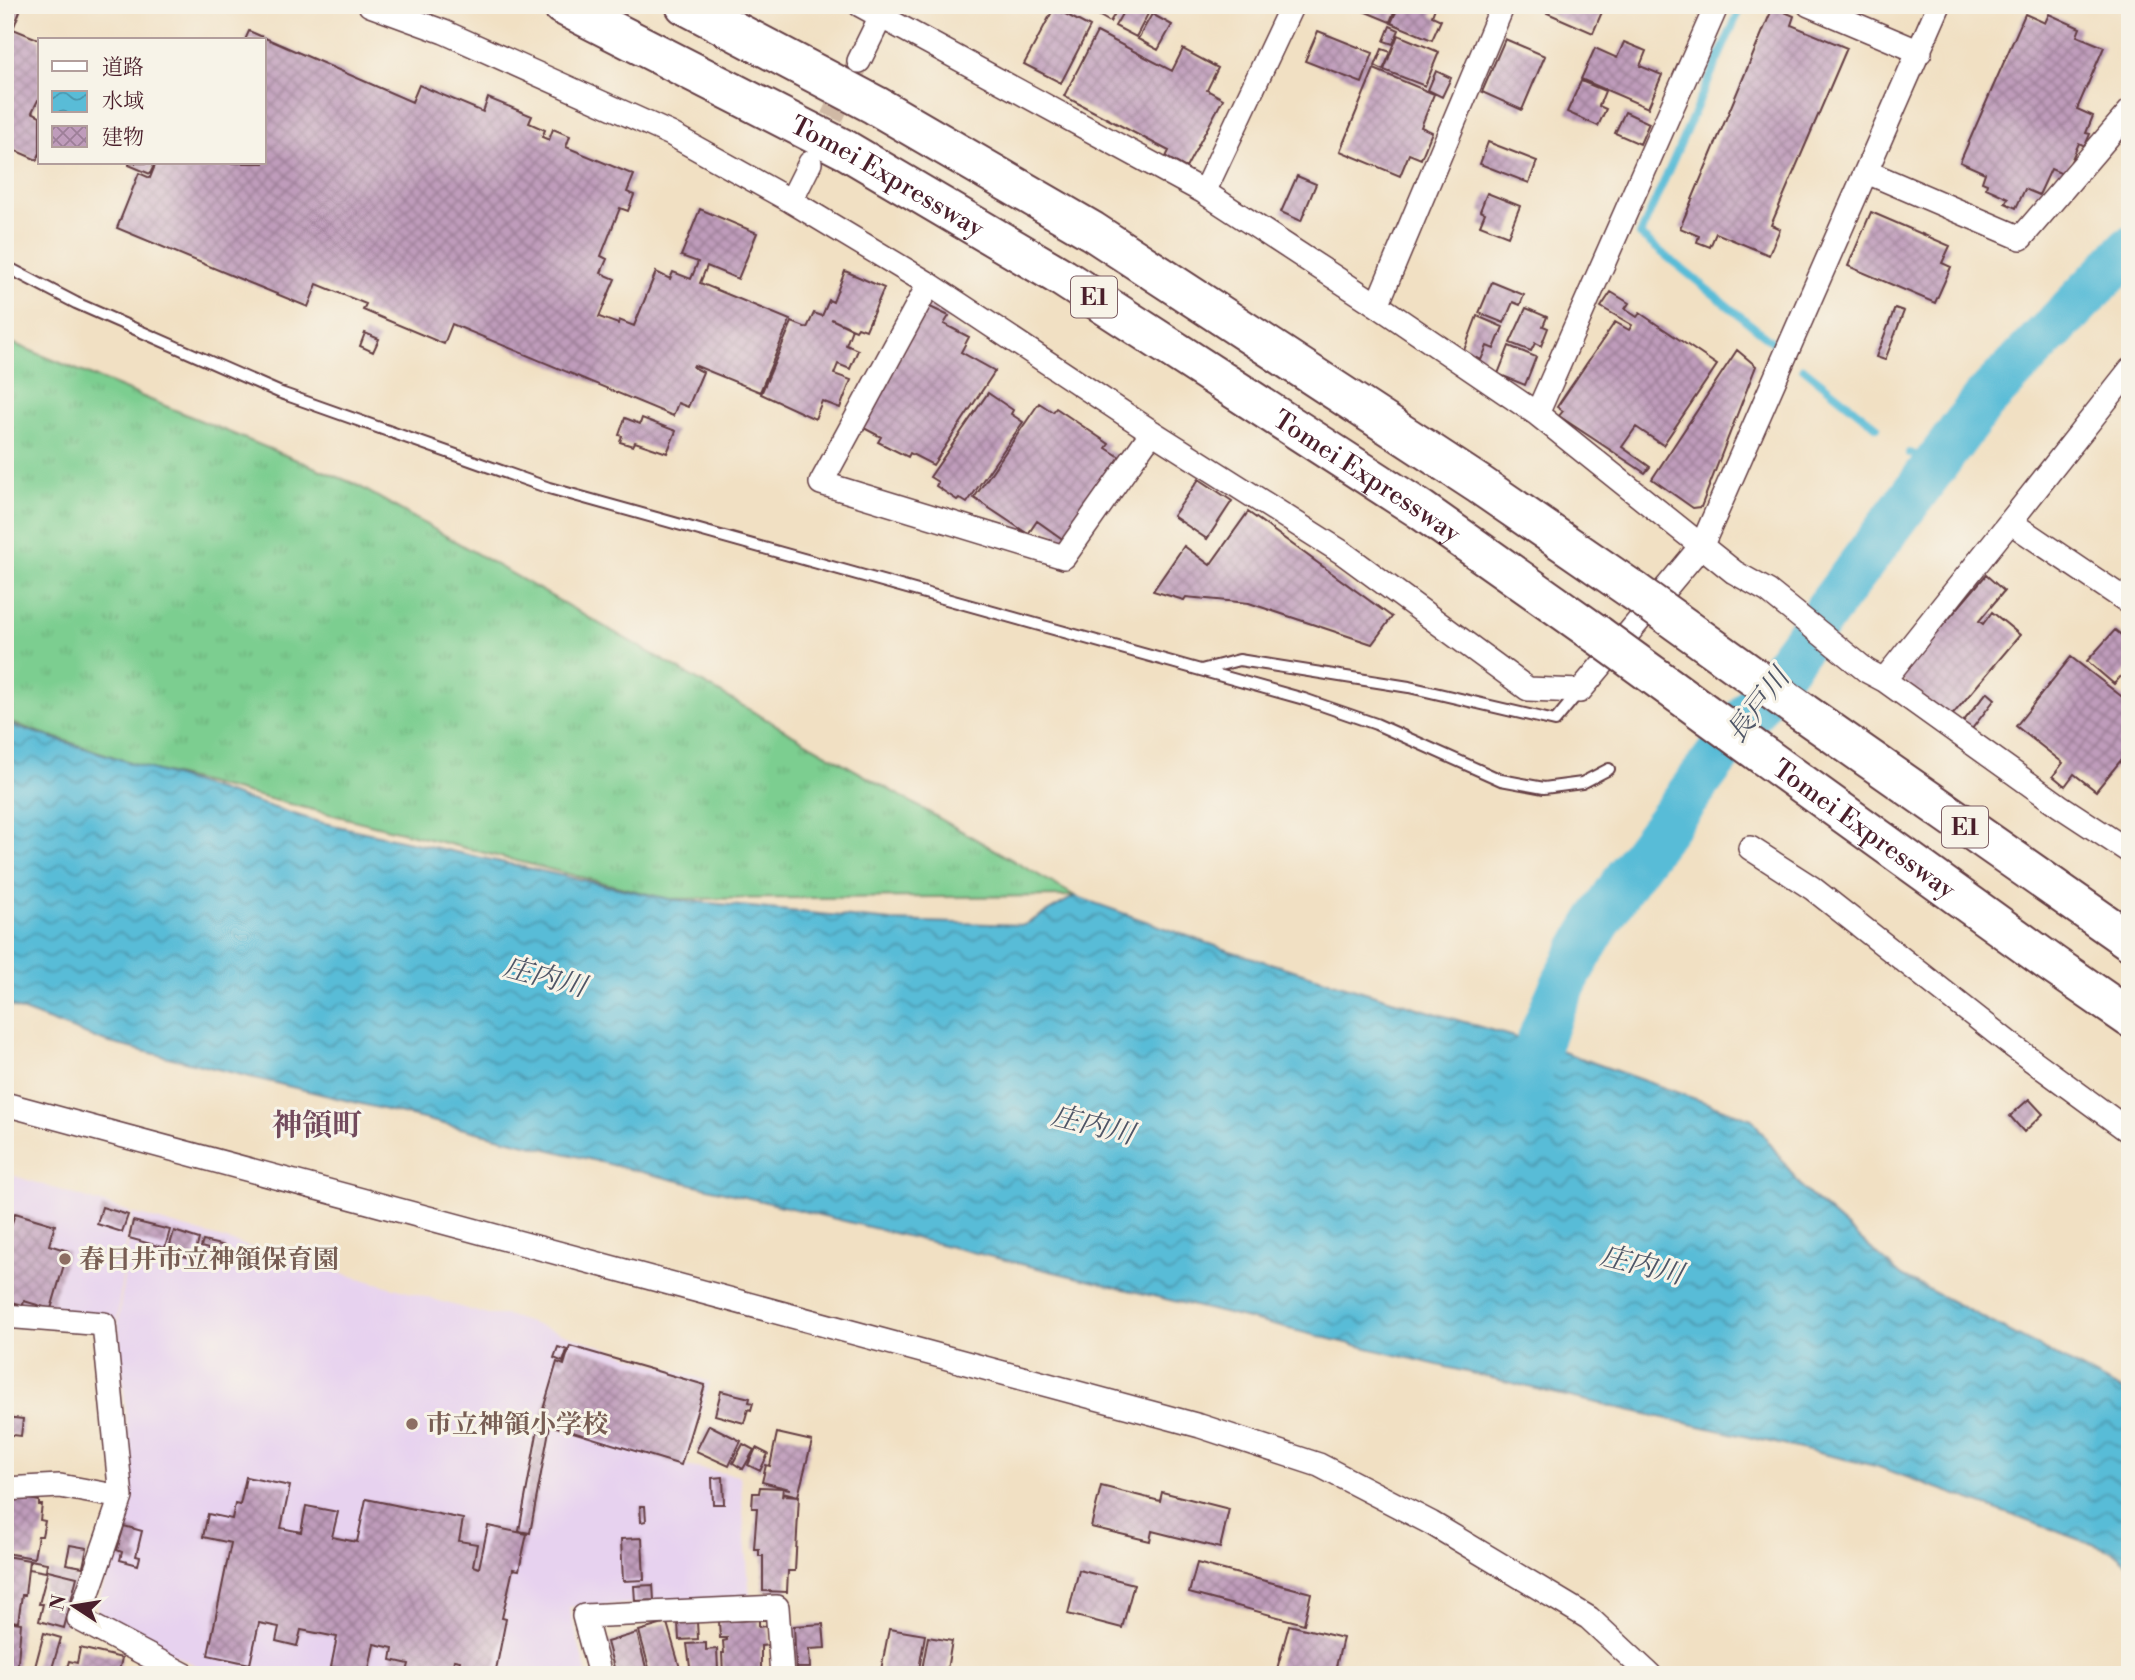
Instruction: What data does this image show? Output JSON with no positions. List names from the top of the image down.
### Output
{
  "streets": {
    "highway": ["Tomei Expressway", "E1"]
  },
  "districts": ["神領町"],
  "water": ["長戸川", "庄内川"],
  "places": ["春日井市立神領保育園", "市立神領小学校"],
  "legend": ["道路", "水域", "建物"],
  "north": "left"
}
